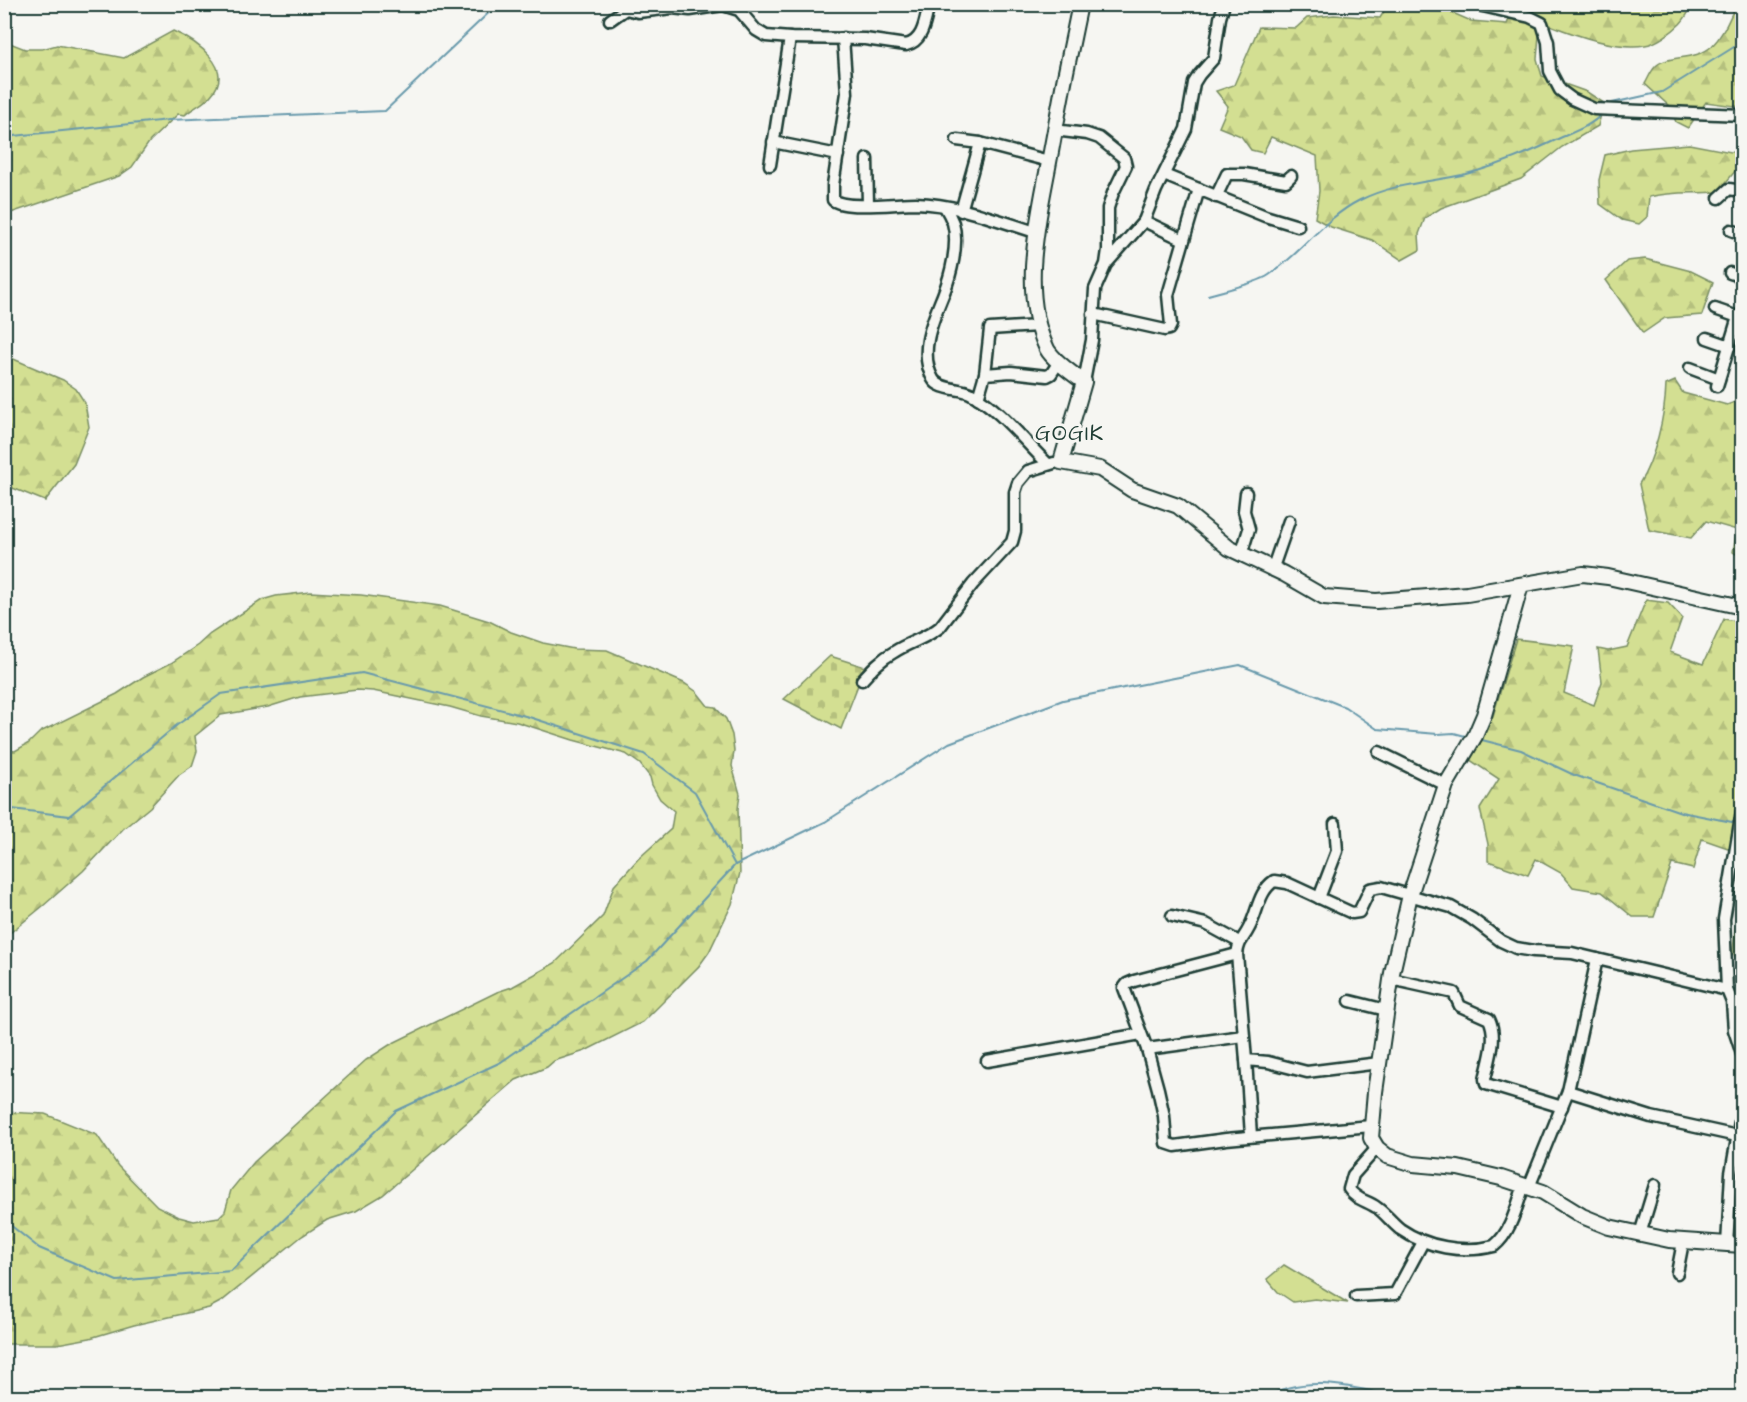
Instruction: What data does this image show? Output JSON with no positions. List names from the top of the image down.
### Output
{
  "districts": ["GOGIK"]
}
